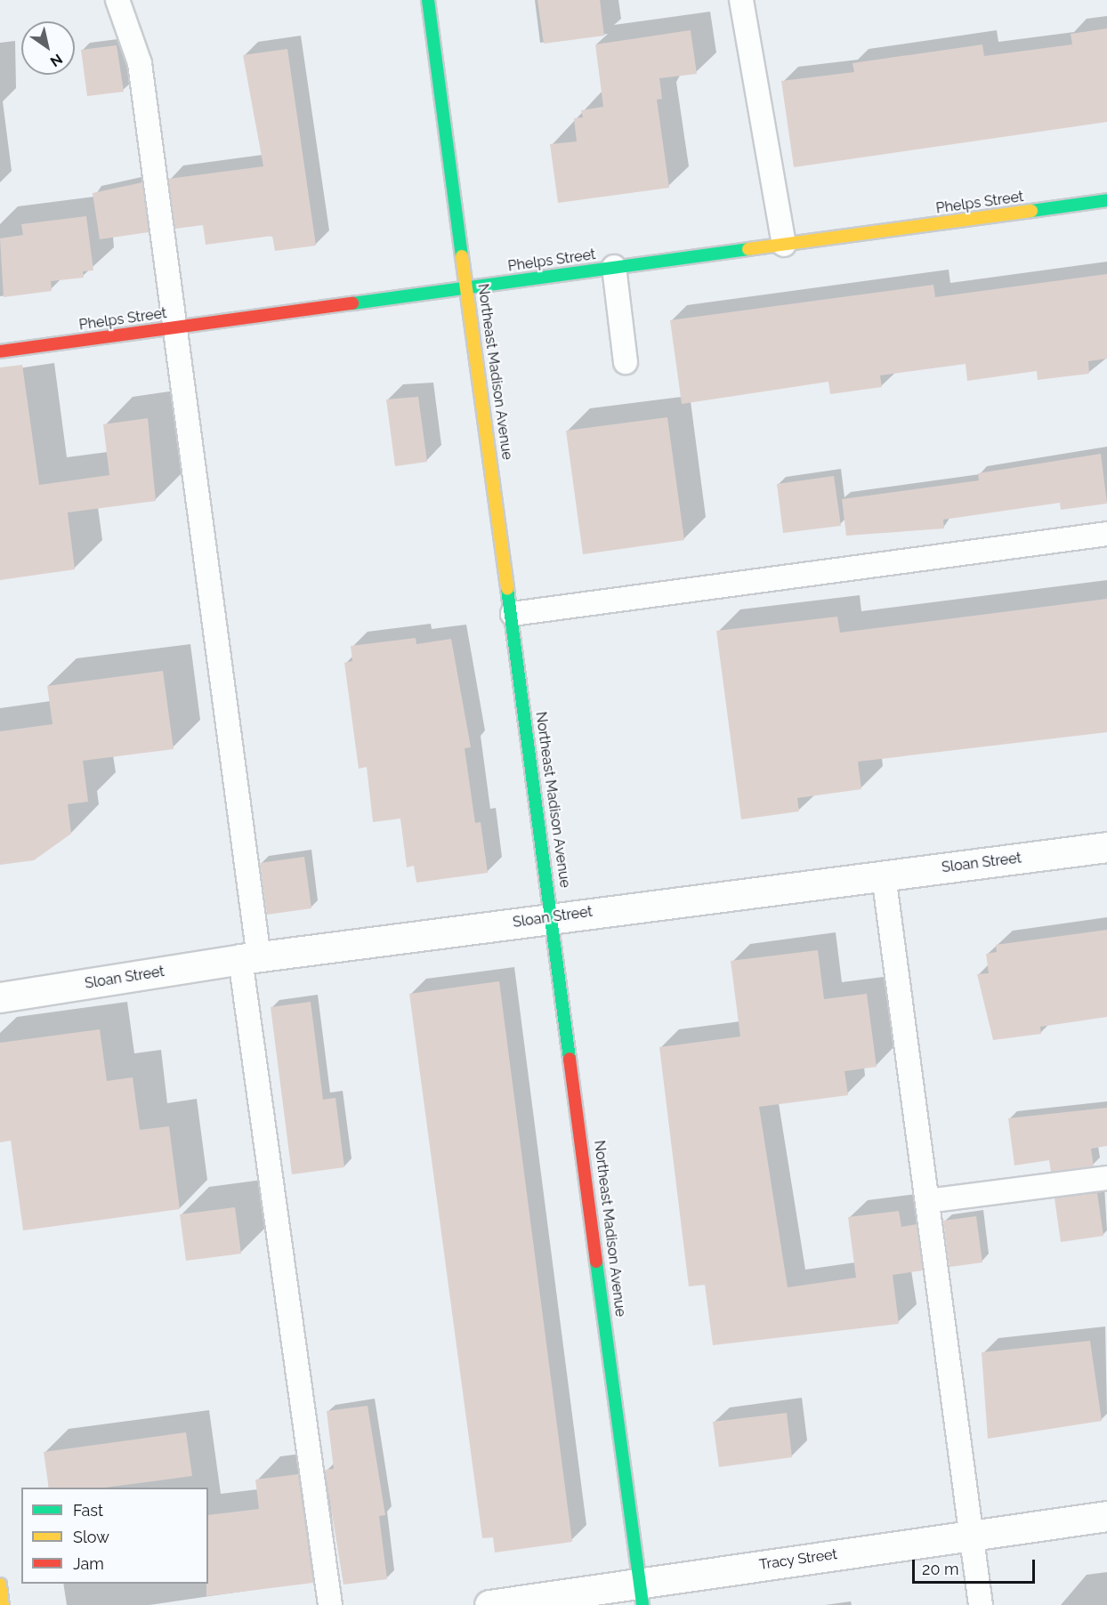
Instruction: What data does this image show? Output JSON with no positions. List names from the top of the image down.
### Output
{
  "streets": {
    "street": [
      "Phelps Street",
      "Northeast Madison Avenue",
      "Sloan Street",
      "Tracy Street"
    ]
  },
  "crossings": [
    ["Phelps Street", "Northeast Madison Avenue"],
    ["Northeast Madison Avenue", "Sloan Street"],
    ["Northeast Madison Avenue", "Tracy Street"]
  ],
  "legend": ["Fast", "Slow", "Jam"],
  "scale_bar": "20 m",
  "north": "bottom right"
}
